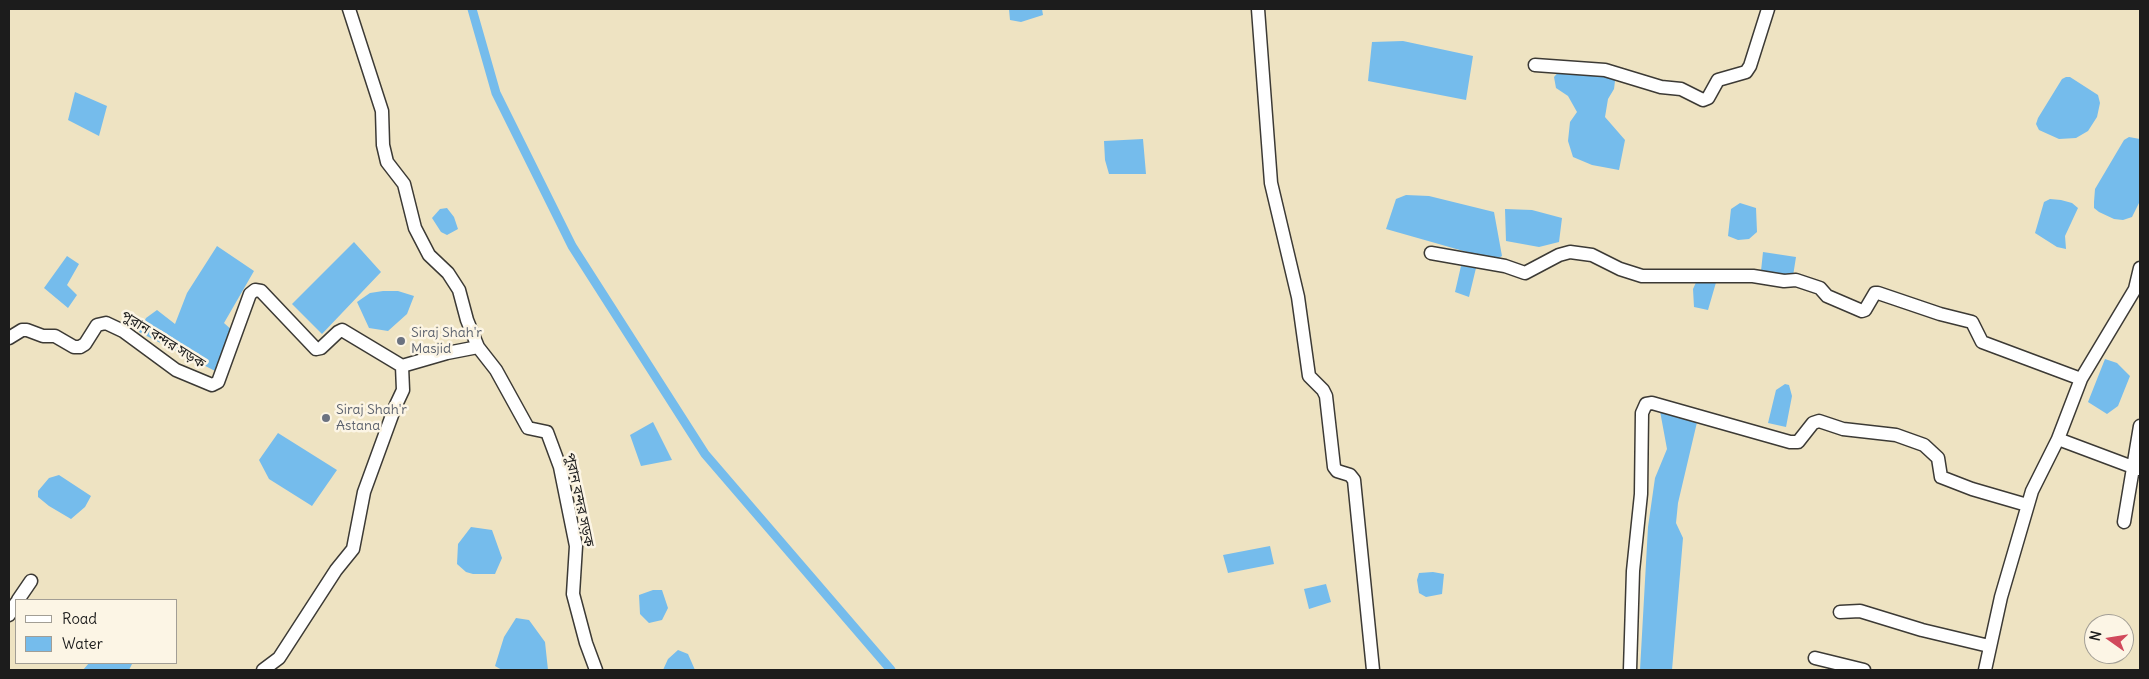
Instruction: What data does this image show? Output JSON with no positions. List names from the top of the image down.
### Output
{
  "streets": {
    "street": ["পুরান বন্দর সড়ক"]
  },
  "places": ["Siraj Shah'r Masjid", "Siraj Shah'r Astana"],
  "legend": ["Road", "Water"],
  "north": "left"
}
